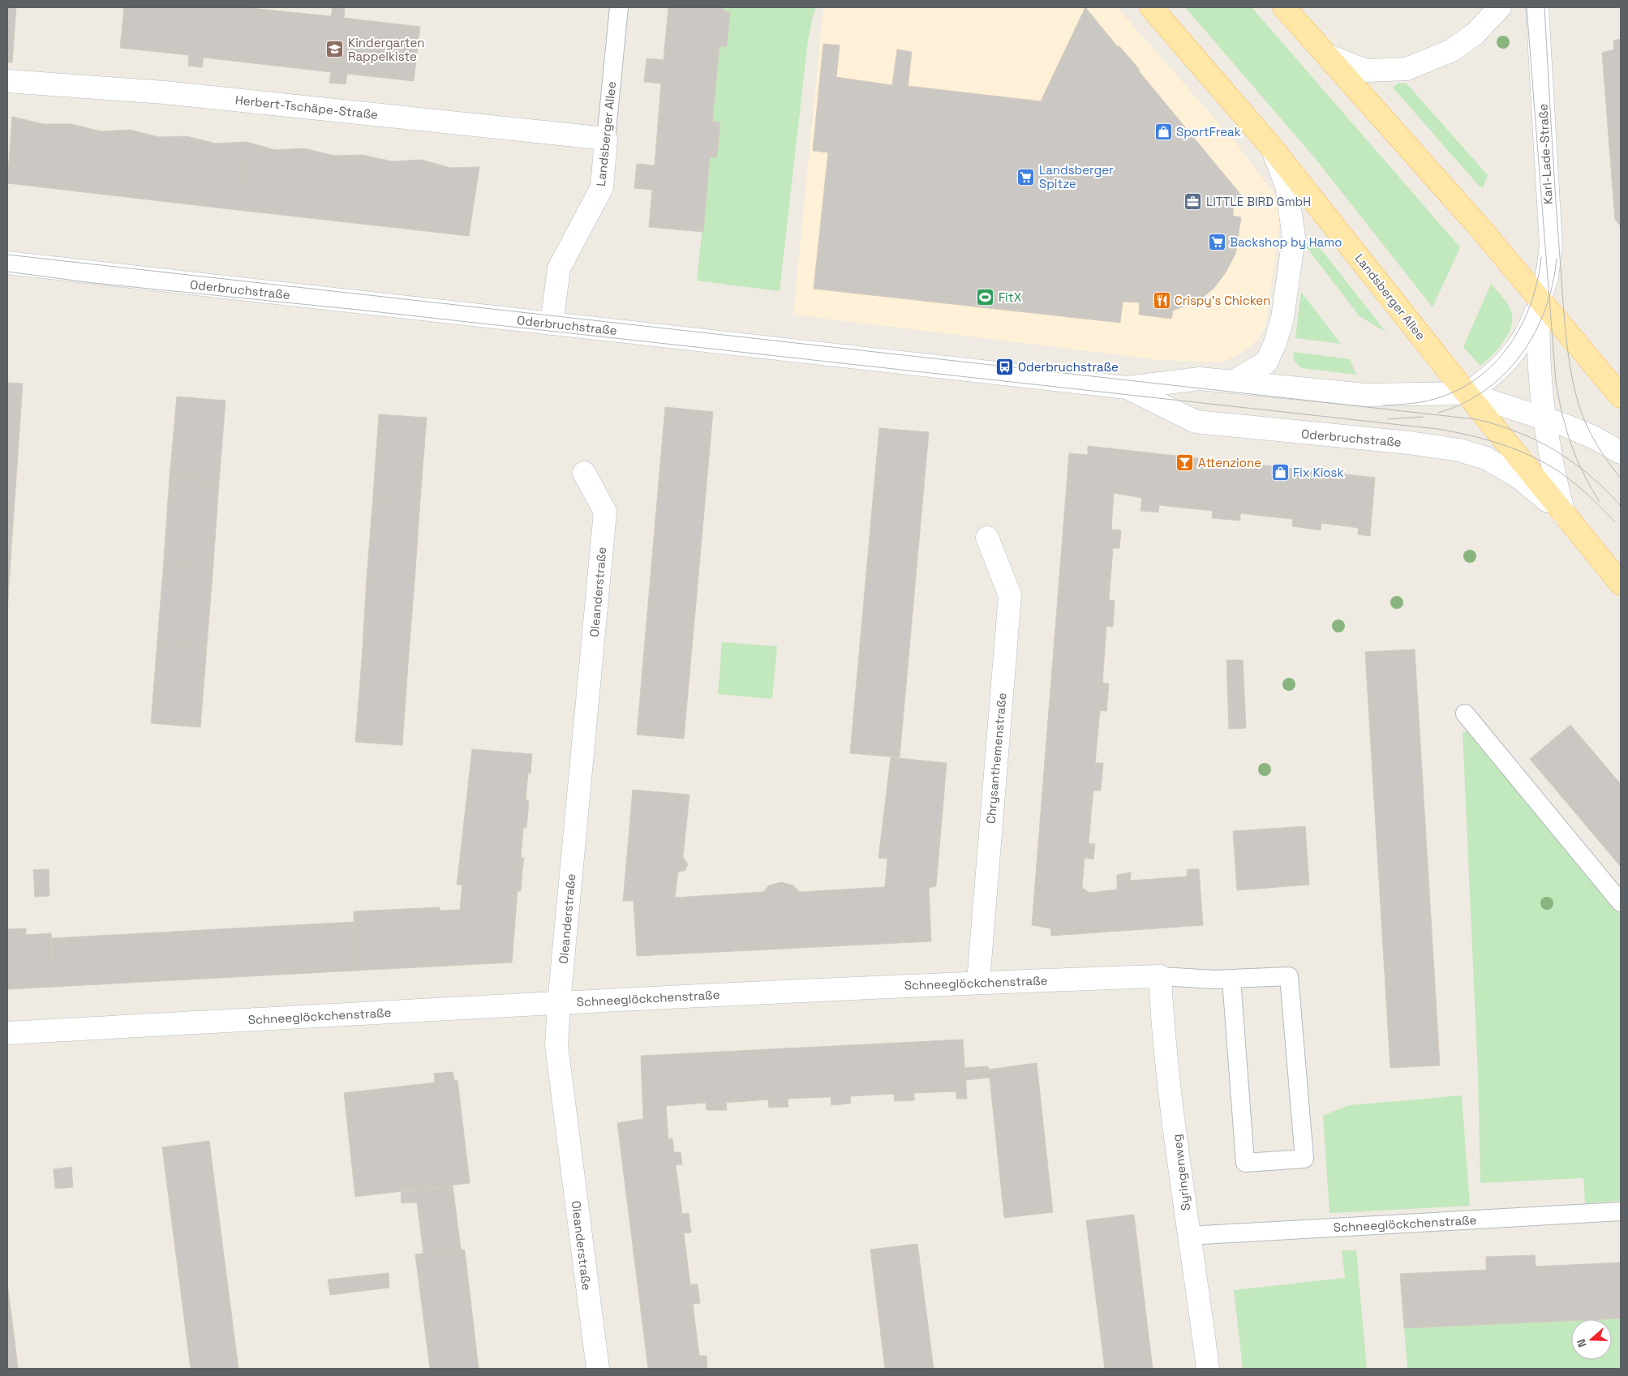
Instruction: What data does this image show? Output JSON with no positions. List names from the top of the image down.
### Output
{
  "streets": {
    "main road": ["Landsberger Allee"],
    "street": [
      "Herbert-Tschäpe-Straße",
      "Karl-Lade-Straße",
      "Oderbruchstraße",
      "Oleanderstraße",
      "Chrysanthemenstraße",
      "Schneeglöckchenstraße",
      "Syringenweg"
    ]
  },
  "crossings": [
    ["Herbert-Tschäpe-Straße", "Landsberger Allee"],
    ["Landsberger Allee", "Karl-Lade-Straße"],
    ["Landsberger Allee", "Oderbruchstraße"],
    ["Oleanderstraße", "Schneeglöckchenstraße"],
    ["Chrysanthemenstraße", "Schneeglöckchenstraße"],
    ["Schneeglöckchenstraße", "Syringenweg"]
  ],
  "places": {
    "school or university": ["Kindergarten Rappelkiste"],
    "shop": ["SportFreak", "Fix Kiosk"],
    "supermarket": ["Landsberger Spitze", "Backshop by Hamo"],
    "office": ["LITTLE BIRD GmbH"],
    "sports": ["FitX"],
    "restaurant": ["Crispy's Chicken"],
    "bus stop": ["Oderbruchstraße"],
    "bar": ["Attenzione"]
  },
  "north": "left"
}
